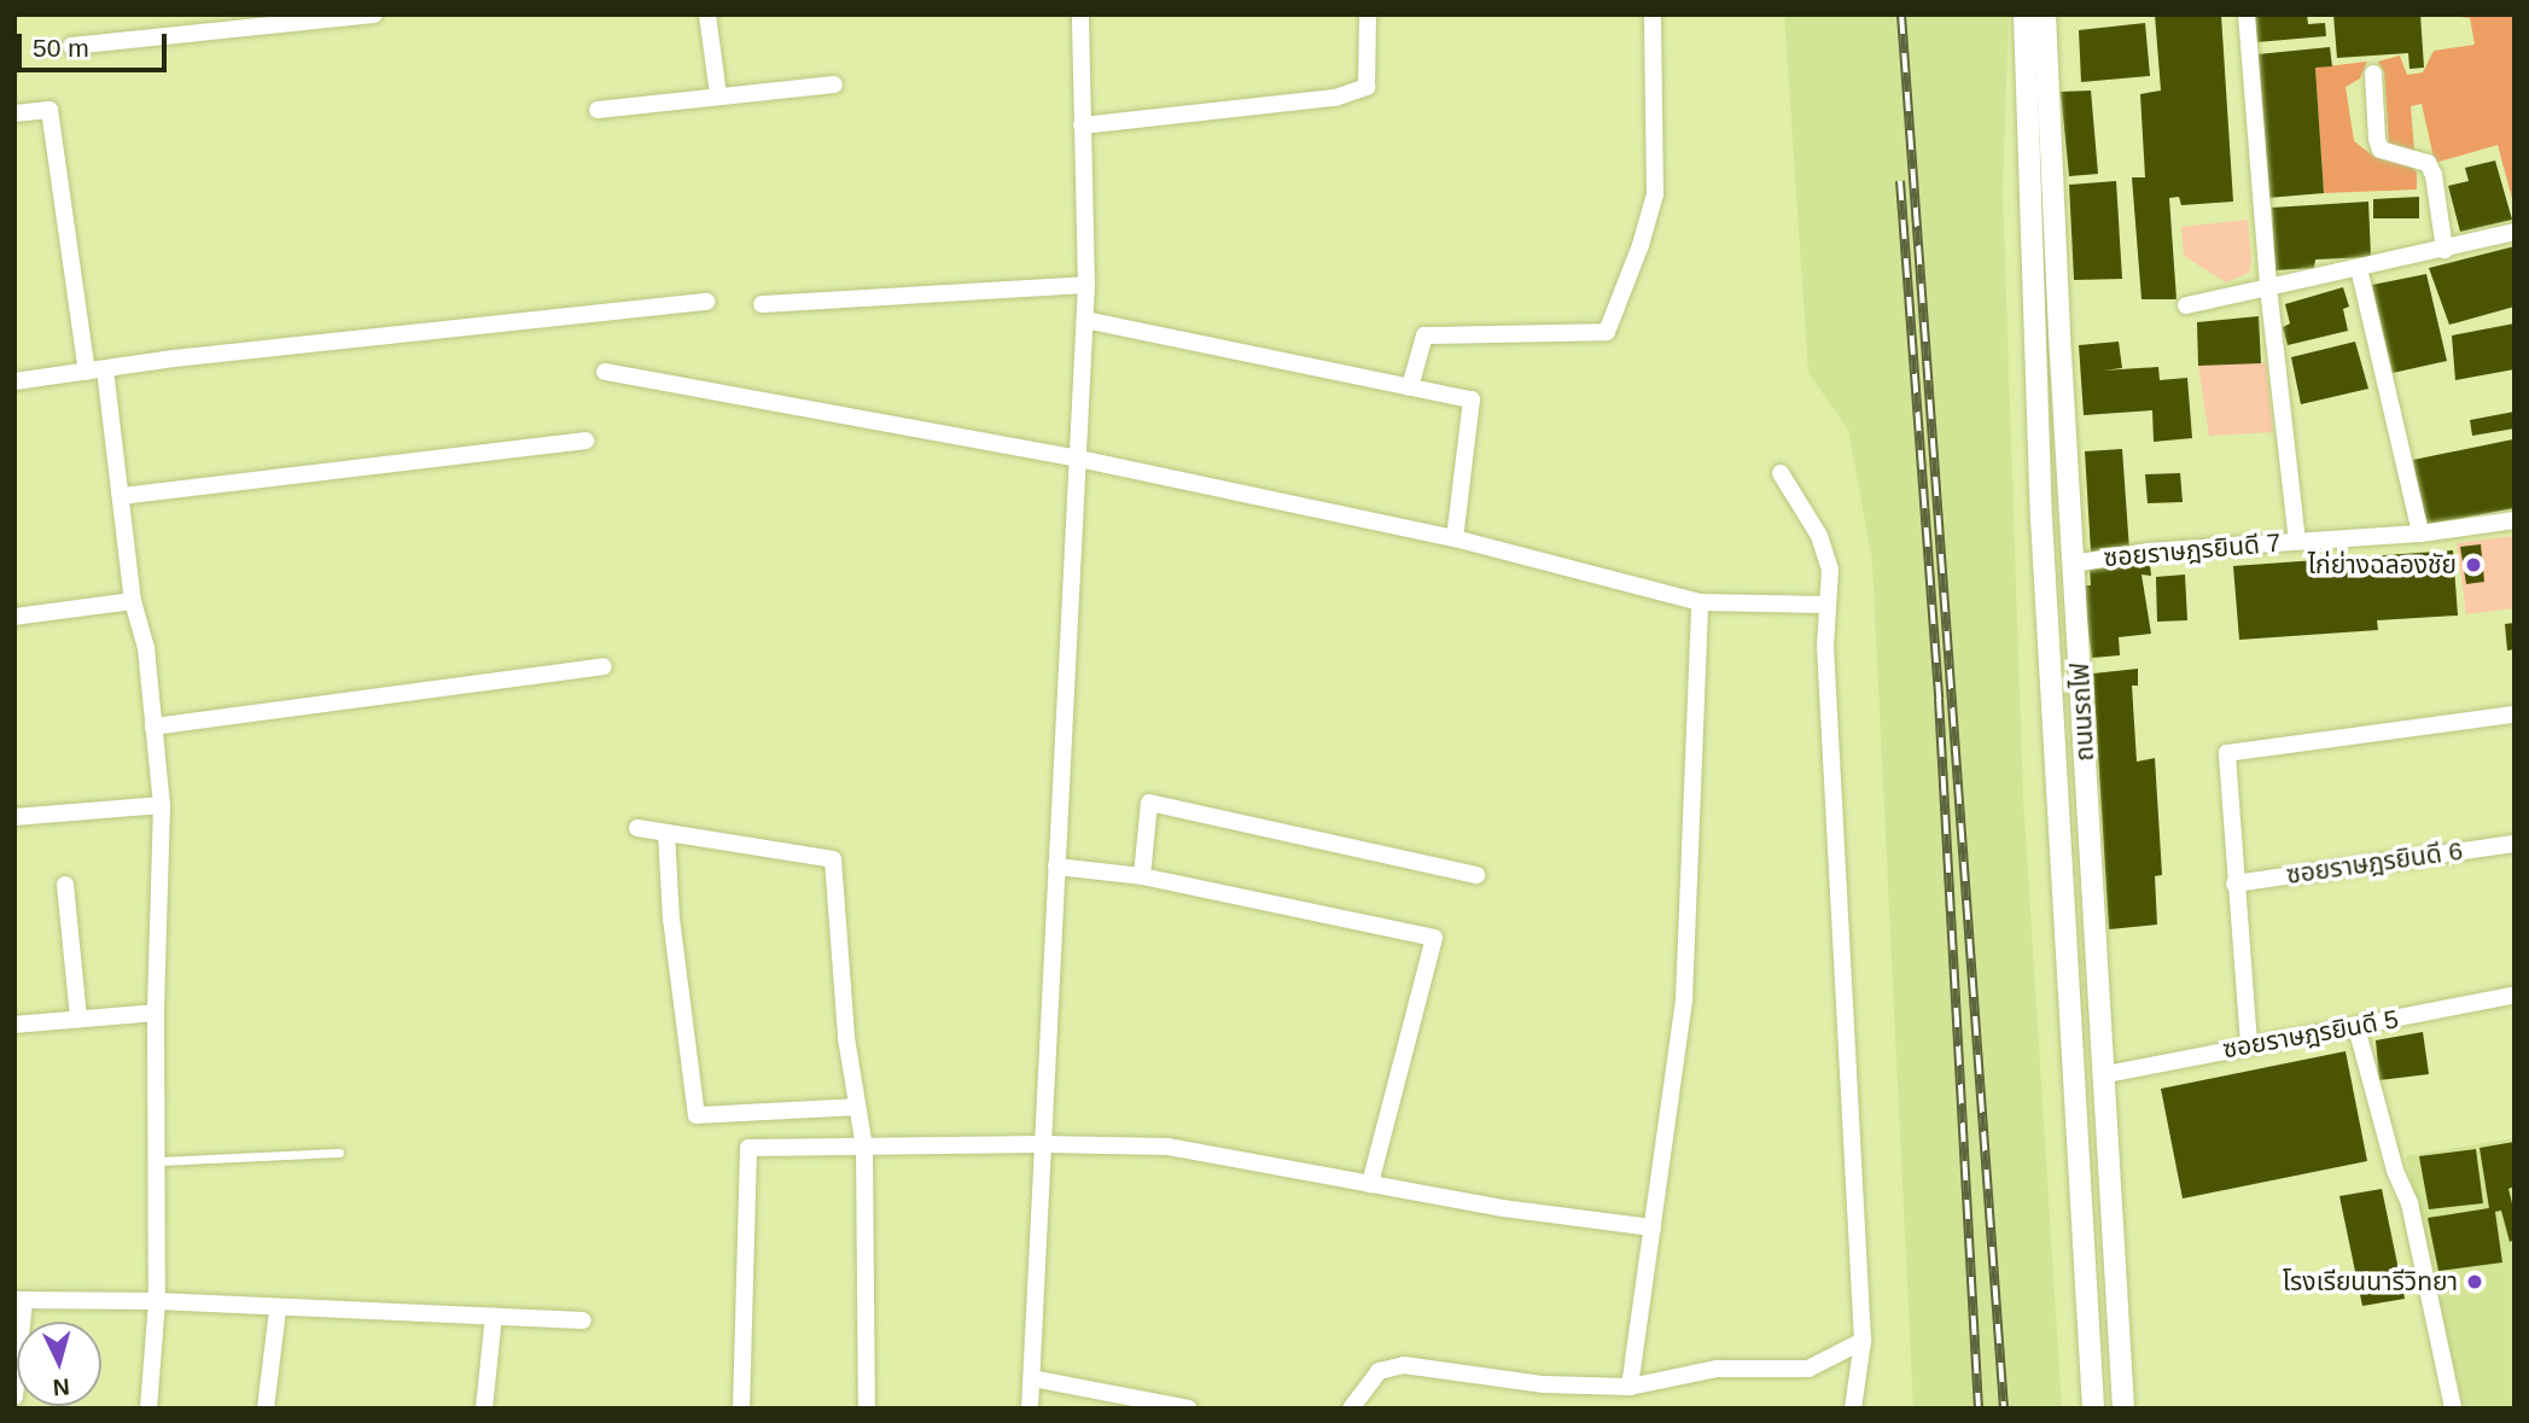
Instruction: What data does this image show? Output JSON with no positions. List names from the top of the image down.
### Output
{
  "streets": {
    "street": [
      "ซอยราษฎรยินดี 7",
      "ถนนรถไฟ",
      "ซอยราษฎรยินดี 6",
      "ซอยราษฎรยินดี 5"
    ]
  },
  "crossings": [
    ["ซอยราษฎรยินดี 7", "ถนนรถไฟ"],
    ["ถนนรถไฟ", "ซอยราษฎรยินดี 5"]
  ],
  "places": ["ไก่ย่างฉลองชัย", "โรงเรียนนารีวิทยา"],
  "scale_bar": "50 m",
  "north": "bottom"
}
